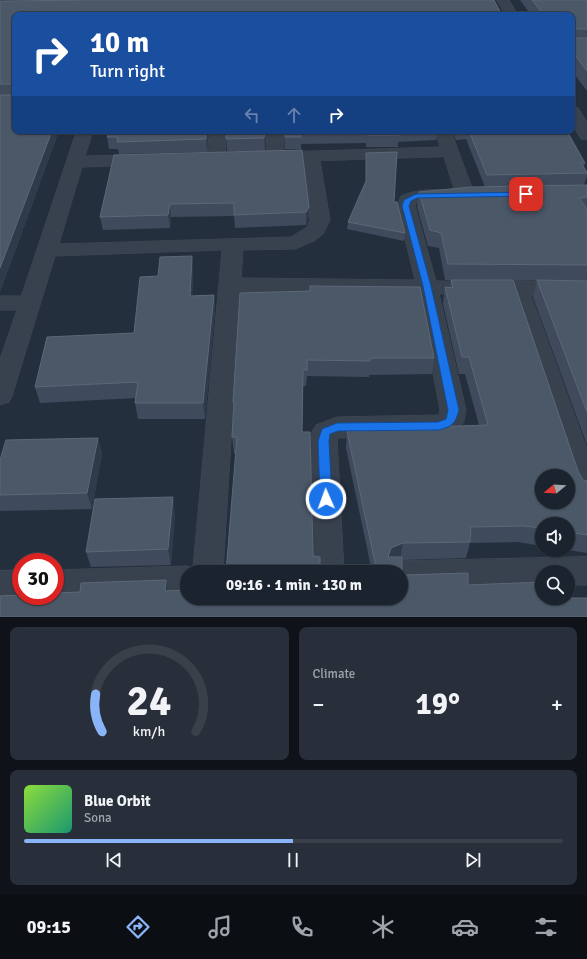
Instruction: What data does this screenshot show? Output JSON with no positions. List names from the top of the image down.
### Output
{
  "north": "left",
  "page": {
    "turn": ["10 m", "Turn right"],
    "limit": "30",
    "trip": "09:16 · 1 min · 130 m",
    "tile": "Climate",
    "heat": ["−", "19°", "+"],
    "song": ["Blue Orbit", "Sona"],
    "tabs": "09:15",
    "gauge": ["24", "km/h"]
  }
}
